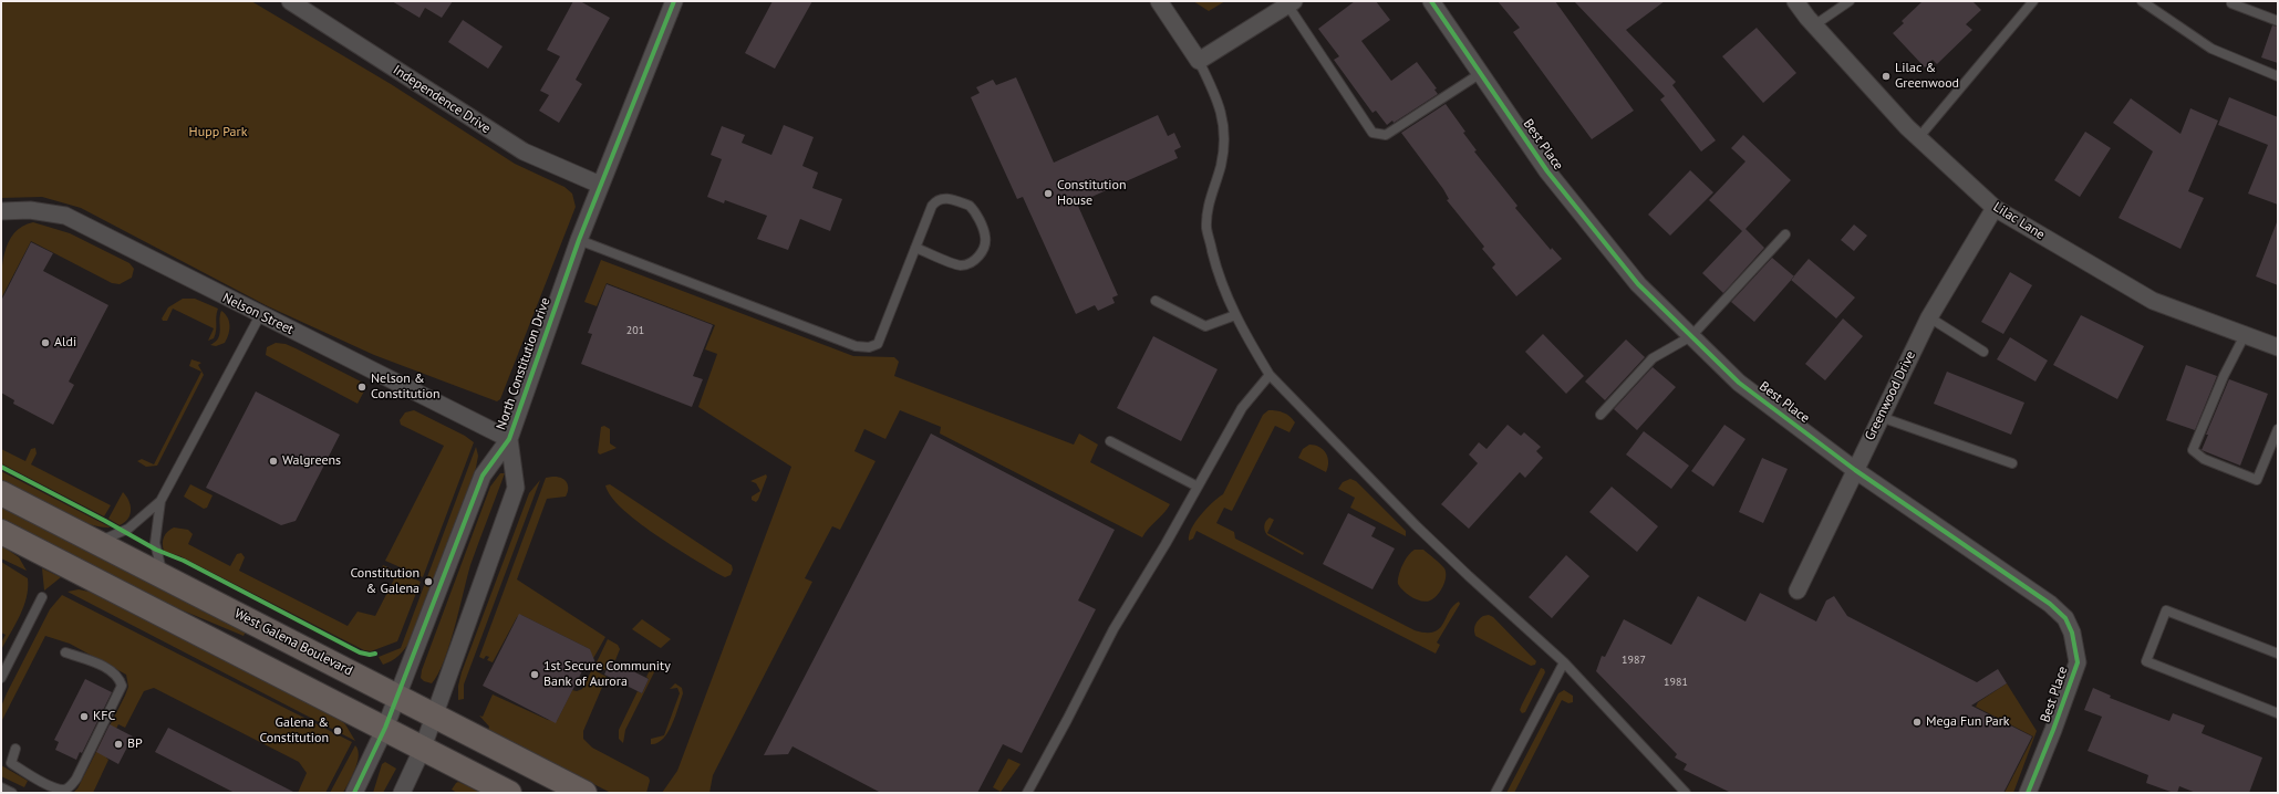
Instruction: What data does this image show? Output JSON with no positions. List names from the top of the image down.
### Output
{
  "streets": {
    "main road": ["West Galena Boulevard"],
    "street": [
      "Independence Drive",
      "Best Place",
      "Lilac Lane",
      "Nelson Street",
      "North Constitution Drive",
      "Greenwood Drive"
    ]
  },
  "crossings": [
    ["Independence Drive", "North Constitution Drive"],
    ["Best Place", "Greenwood Drive"],
    ["Lilac Lane", "Greenwood Drive"],
    ["Nelson Street", "North Constitution Drive"],
    ["North Constitution Drive", "West Galena Boulevard"]
  ],
  "parks": ["Hupp Park"],
  "places": [
    "Lilac & Greenwood",
    "Constitution House",
    "Aldi",
    "Nelson & Constitution",
    "Walgreens",
    "Constitution & Galena",
    "1st Secure Community Bank of Aurora",
    "KFC",
    "Mega Fun Park",
    "Galena & Constitution",
    "BP"
  ],
  "house_numbers": ["201", "1987", "1981"]
}
